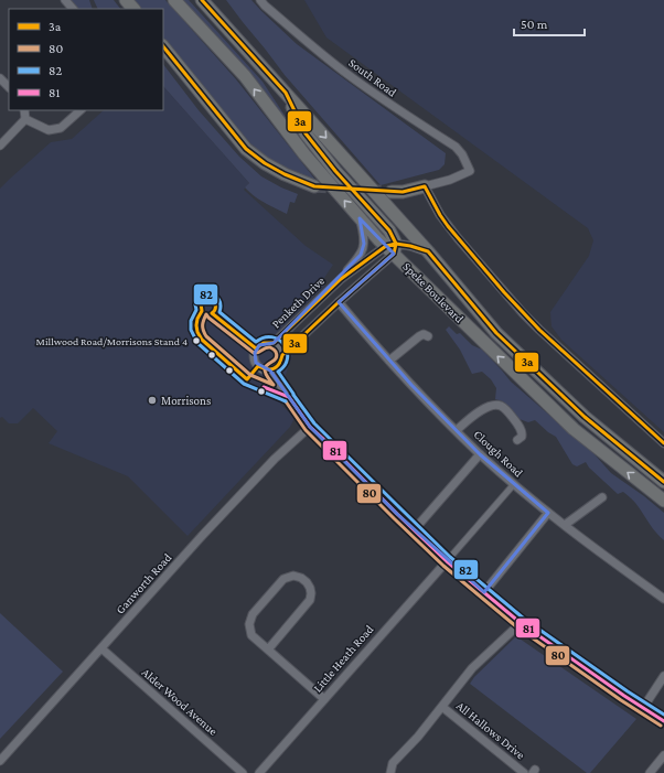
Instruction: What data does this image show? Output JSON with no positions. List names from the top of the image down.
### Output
{
  "streets": {
    "highway": ["Speke Boulevard"],
    "street": [
      "South Road",
      "Penketh Drive",
      "Clough Road",
      "Ganworth Road",
      "Little Heath Road",
      "Alder Wood Avenue",
      "All Hallows Drive"
    ]
  },
  "crossings": [
    ["Speke Boulevard", "Penketh Drive"],
    ["Ganworth Road", "Alder Wood Avenue"]
  ],
  "places": ["Millwood Road/Morrisons Stand 4", "Morrisons"],
  "lines": [
    "transit line 3a",
    "transit line 82",
    "transit line 80",
    "transit line 81"
  ],
  "legend": [
    "3a",
    "80",
    "82",
    "81"
  ],
  "scale_bar": "50 m"
}
